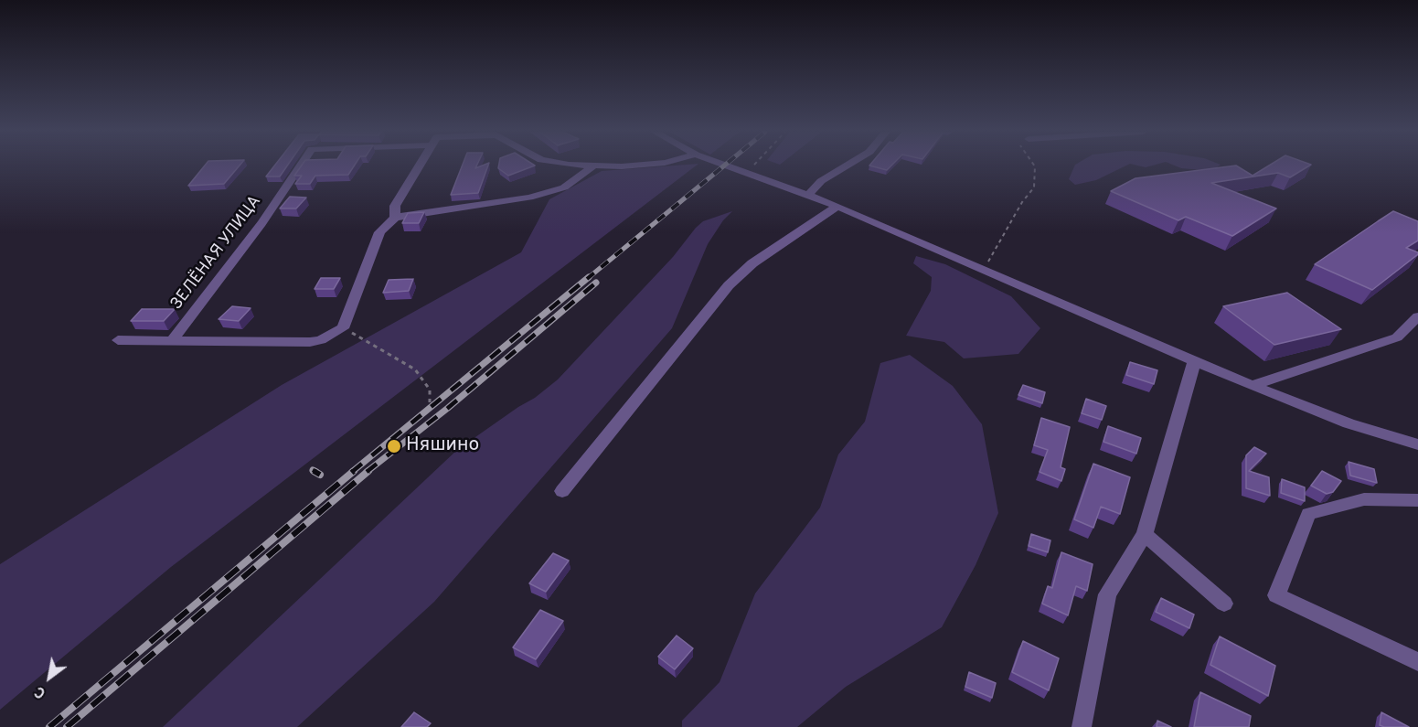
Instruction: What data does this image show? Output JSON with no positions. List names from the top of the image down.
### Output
{
  "streets": {
    "street": ["ЗЕЛЁНАЯ УЛИЦА"]
  },
  "places": ["Няшино"],
  "north": "bottom left"
}
